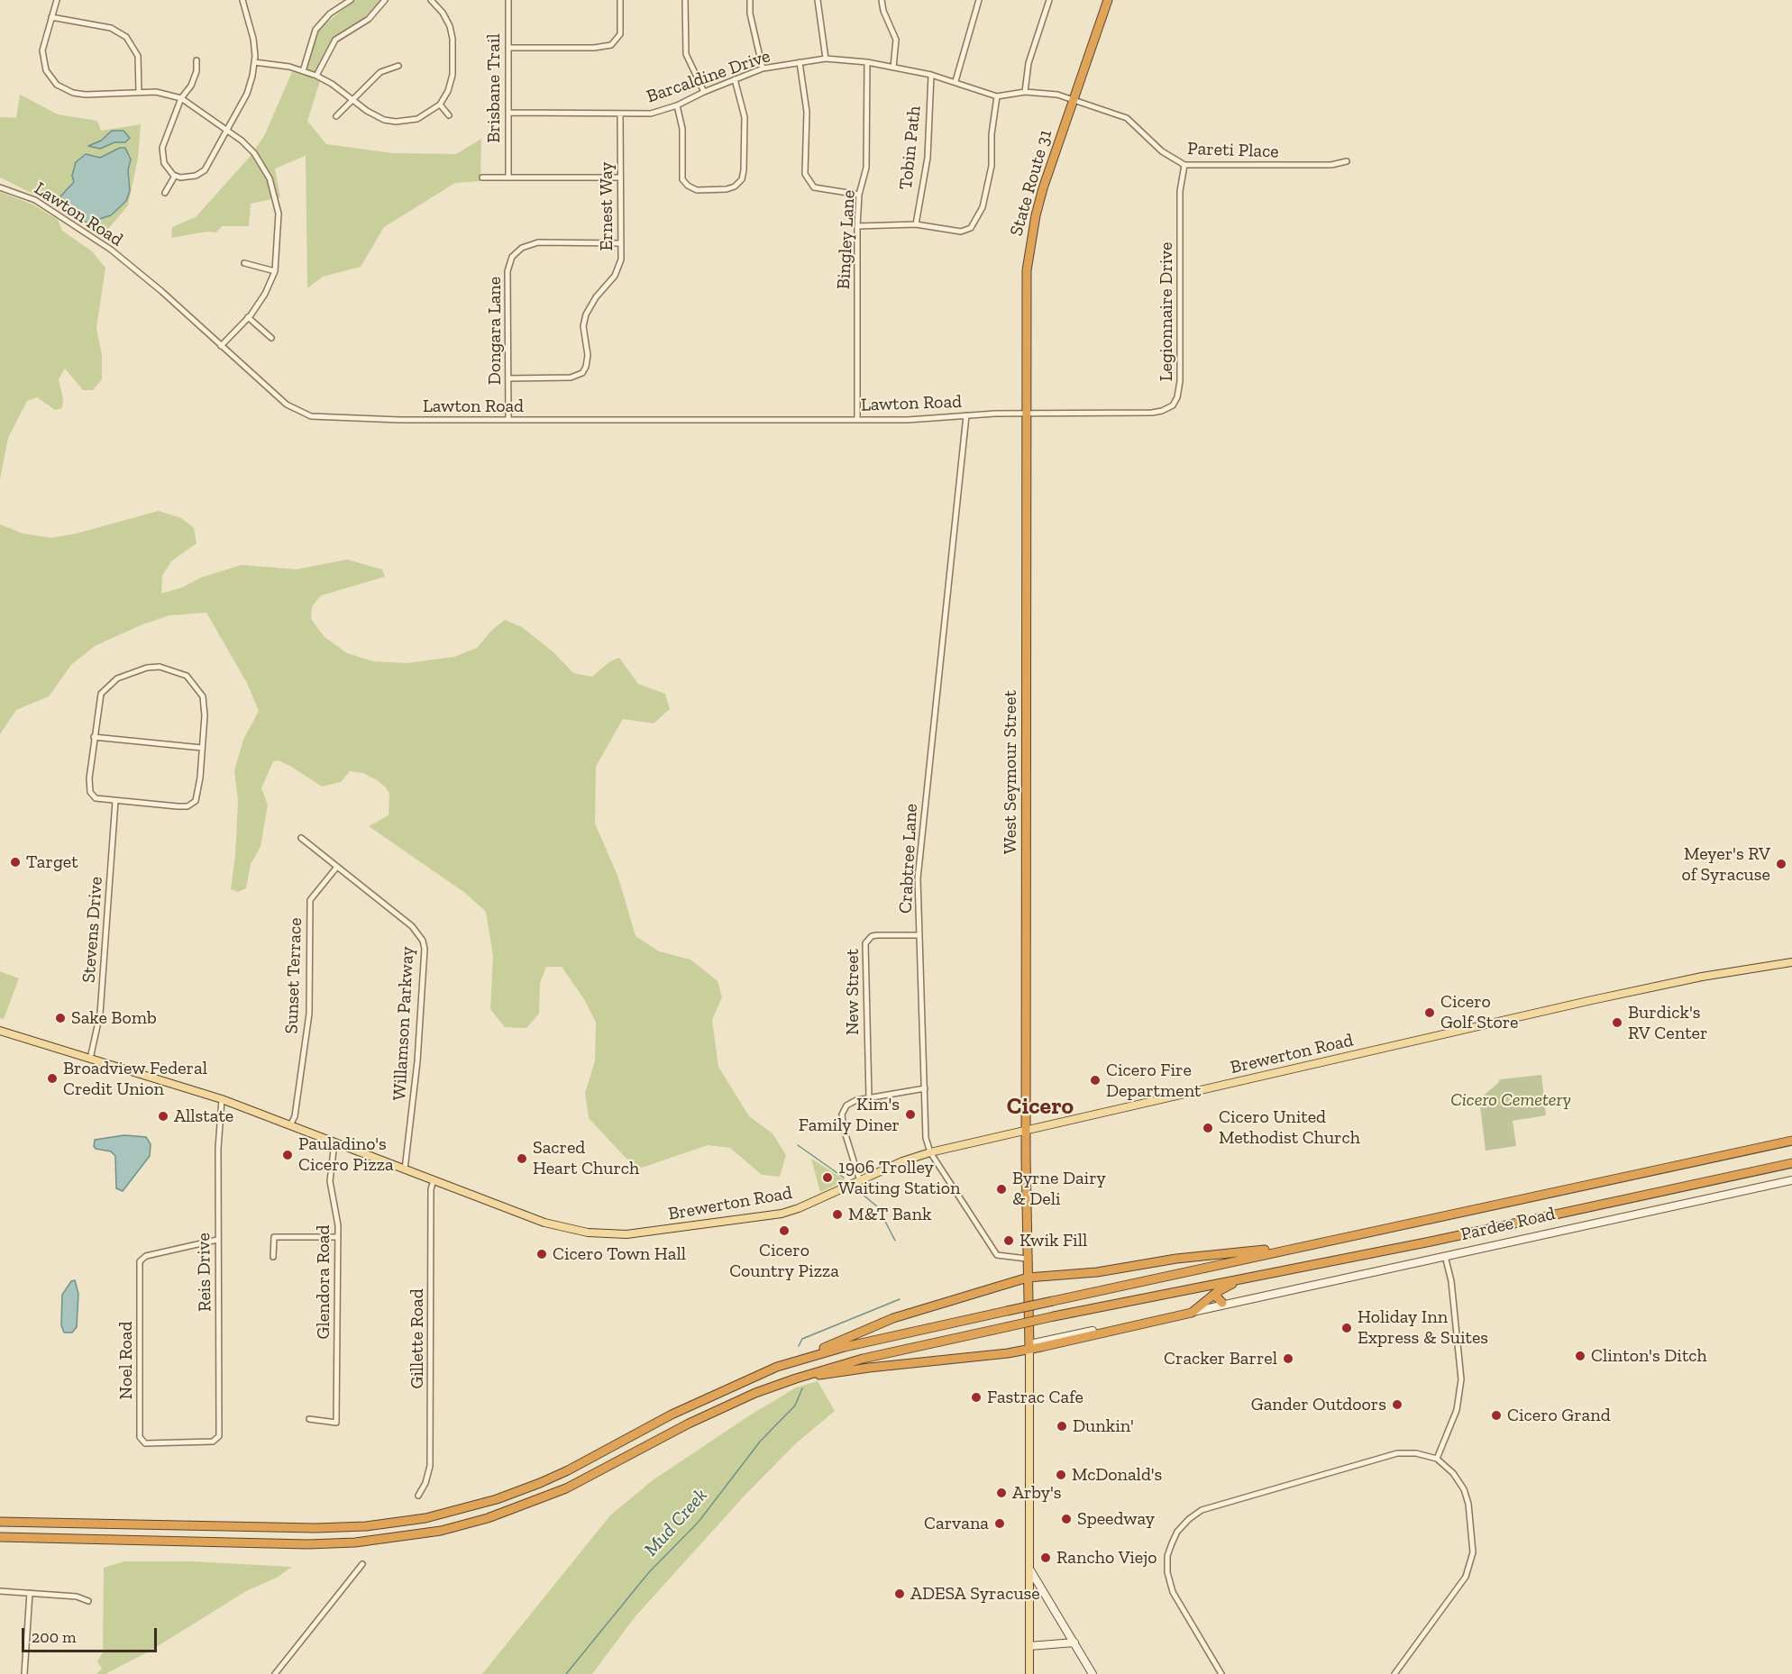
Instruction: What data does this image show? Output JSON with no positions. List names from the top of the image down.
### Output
{
  "streets": {
    "highway": ["State Route 31", "West Seymour Street", "Pardee Road"],
    "main road": ["Brewerton Road"],
    "street": [
      "Barcaldine Drive",
      "Brisbane Trail",
      "Tobin Path",
      "Pareti Place",
      "Ernest Way",
      "Lawton Road",
      "Bingley Lane",
      "Legionnaire Drive",
      "Dongara Lane",
      "Crabtree Lane",
      "Stevens Drive",
      "Sunset Terrace",
      "New Street",
      "Willamson Parkway",
      "Reis Drive",
      "Glendora Road",
      "Gillette Road",
      "Noel Road"
    ]
  },
  "crossings": [
    ["Barcaldine Drive", "Brisbane Trail"],
    ["Barcaldine Drive", "Tobin Path"],
    ["Barcaldine Drive", "Pareti Place"],
    ["Barcaldine Drive", "State Route 31"],
    ["Barcaldine Drive", "Ernest Way"],
    ["Barcaldine Drive", "Bingley Lane"],
    ["Pareti Place", "State Route 31"],
    ["Pareti Place", "Legionnaire Drive"],
    ["State Route 31", "Lawton Road"],
    ["State Route 31", "Legionnaire Drive"],
    ["State Route 31", "West Seymour Street"],
    ["Ernest Way", "Dongara Lane"],
    ["Lawton Road", "Bingley Lane"],
    ["Lawton Road", "Legionnaire Drive"],
    ["Lawton Road", "Dongara Lane"],
    ["Lawton Road", "West Seymour Street"],
    ["Lawton Road", "Crabtree Lane"],
    ["Legionnaire Drive", "West Seymour Street"],
    ["West Seymour Street", "Crabtree Lane"],
    ["West Seymour Street", "Brewerton Road"],
    ["West Seymour Street", "Pardee Road"],
    ["Crabtree Lane", "New Street"],
    ["Crabtree Lane", "Brewerton Road"],
    ["Stevens Drive", "Brewerton Road"],
    ["Sunset Terrace", "Willamson Parkway"],
    ["Sunset Terrace", "Brewerton Road"],
    ["Willamson Parkway", "Brewerton Road"],
    ["Brewerton Road", "Reis Drive"],
    ["Brewerton Road", "Glendora Road"],
    ["Brewerton Road", "Gillette Road"],
    ["Reis Drive", "Noel Road"]
  ],
  "districts": ["Cicero"],
  "water": ["Mud Creek"],
  "parks": ["Cicero Cemetery"],
  "places": [
    "Target",
    "Meyer's RV of Syracuse",
    "Cicero Golf Store",
    "Sake Bomb",
    "Burdick's RV Center",
    "Broadview Federal Credit Union",
    "Cicero Fire Department",
    "Kim's Family Diner",
    "Allstate",
    "Cicero United Methodist Church",
    "Pauladino's Cicero Pizza",
    "Sacred Heart Church",
    "1906 Trolley Waiting Station",
    "Byrne Dairy & Deli",
    "M&T Bank",
    "Cicero Country Pizza",
    "Kwik Fill",
    "Cicero Town Hall",
    "Holiday Inn Express & Suites",
    "Clinton's Ditch",
    "Cracker Barrel",
    "Fastrac Cafe",
    "Gander Outdoors",
    "Cicero Grand",
    "Dunkin'",
    "McDonald's",
    "Arby's",
    "Speedway",
    "Carvana",
    "Rancho Viejo",
    "ADESA Syracuse"
  ],
  "scale_bar": "200 m"
}
